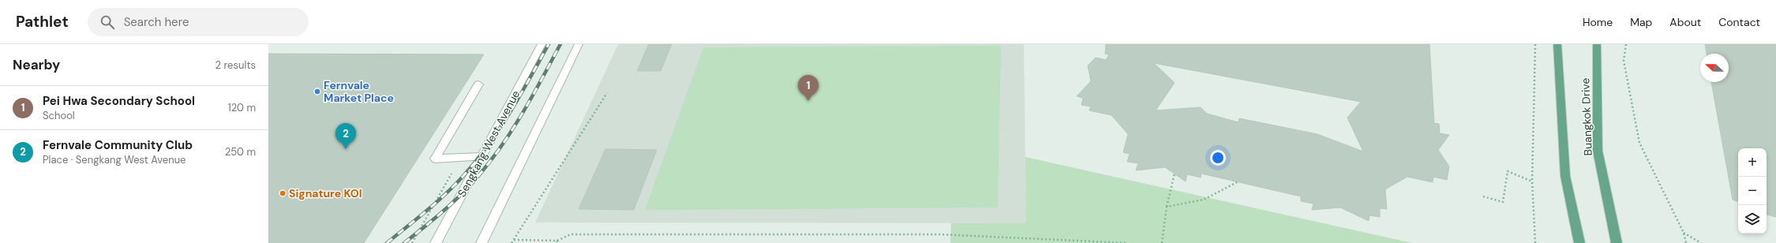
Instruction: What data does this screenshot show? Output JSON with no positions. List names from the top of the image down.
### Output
{
  "streets": {
    "main road": ["Buangkok Drive", "Sengkang West Avenue"]
  },
  "places": ["Fernvale Market Place", "Signature KOI"],
  "north": "left",
  "page": {
    "header": "Pathlet",
    "search": "Search here",
    "nav": [
      "Home",
      "Map",
      "About",
      "Contact"
    ],
    "heading": ["Nearby", "2 results"],
    "pins": ["1", "2"],
    "list": [
      {
        "mark": "1",
        "name": "Pei Hwa Secondary School",
        "note": "School",
        "value": "120 m"
      },
      {
        "mark": "2",
        "name": "Fernvale Community Club",
        "note": "Place · Sengkang West Avenue",
        "value": "250 m"
      }
    ],
    "map_buttons": ["+", "−"]
  }
}
